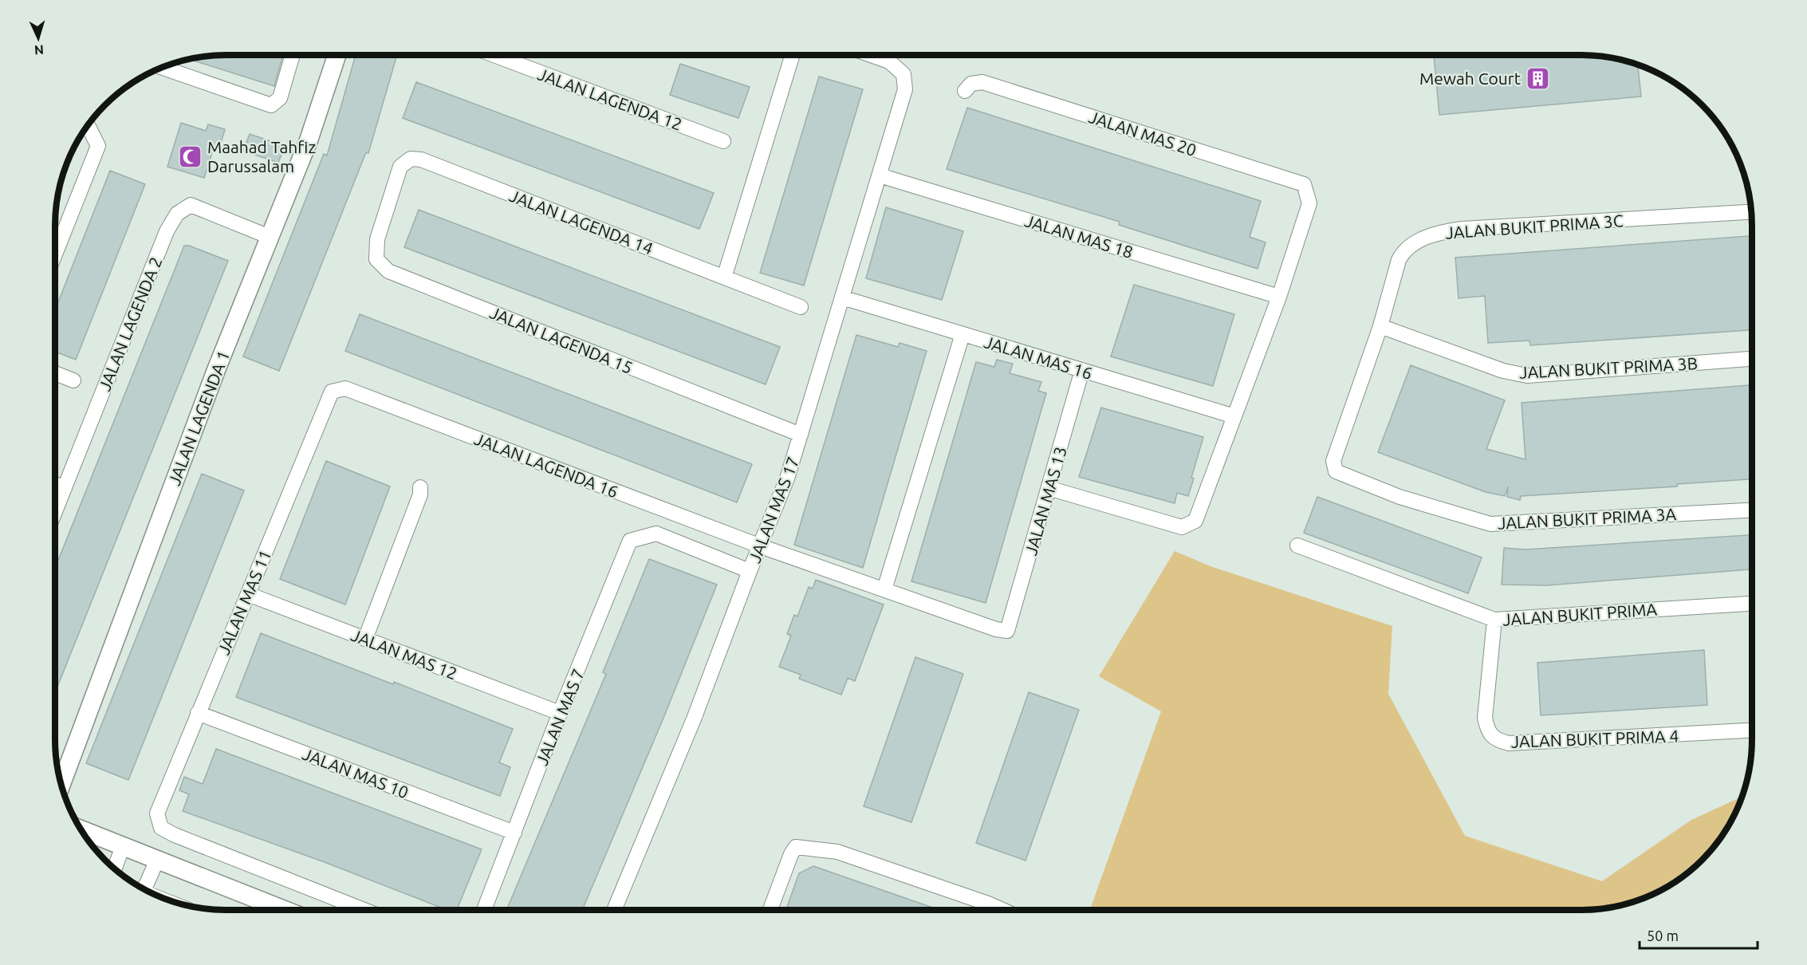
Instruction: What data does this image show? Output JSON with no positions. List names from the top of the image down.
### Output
{
  "streets": {
    "street": [
      "JALAN LAGENDA 12",
      "JALAN MAS 20",
      "JALAN LAGENDA 14",
      "JALAN BUKIT PRIMA 3C",
      "JALAN MAS 18",
      "JALAN LAGENDA 2",
      "JALAN LAGENDA 15",
      "JALAN MAS 16",
      "JALAN BUKIT PRIMA 3B",
      "JALAN LAGENDA 1",
      "JALAN LAGENDA 16",
      "JALAN MAS 13",
      "JALAN MAS 17",
      "JALAN BUKIT PRIMA 3A",
      "JALAN MAS 11",
      "JALAN BUKIT PRIMA",
      "JALAN MAS 12",
      "JALAN MAS 7",
      "JALAN BUKIT PRIMA 4",
      "JALAN MAS 10"
    ]
  },
  "crossings": [
    ["JALAN MAS 20", "JALAN MAS 18"],
    ["JALAN LAGENDA 14", "JALAN LAGENDA 15"],
    ["JALAN BUKIT PRIMA 3C", "JALAN BUKIT PRIMA 3B"],
    ["JALAN BUKIT PRIMA 3C", "JALAN BUKIT PRIMA 3A"],
    ["JALAN MAS 18", "JALAN MAS 17"],
    ["JALAN LAGENDA 2", "JALAN LAGENDA 1"],
    ["JALAN LAGENDA 15", "JALAN MAS 17"],
    ["JALAN MAS 16", "JALAN MAS 13"],
    ["JALAN MAS 16", "JALAN MAS 17"],
    ["JALAN LAGENDA 16", "JALAN MAS 13"],
    ["JALAN LAGENDA 16", "JALAN MAS 17"],
    ["JALAN LAGENDA 16", "JALAN MAS 11"],
    ["JALAN MAS 17", "JALAN MAS 7"],
    ["JALAN MAS 11", "JALAN MAS 12"],
    ["JALAN MAS 11", "JALAN MAS 10"],
    ["JALAN BUKIT PRIMA", "JALAN BUKIT PRIMA 4"],
    ["JALAN MAS 12", "JALAN MAS 7"],
    ["JALAN MAS 7", "JALAN MAS 10"]
  ],
  "places": {
    "building": ["Mewah Court"],
    "mosque": ["Maahad Tahfiz Darussalam"]
  },
  "scale_bar": "50 m",
  "north": "bottom"
}
